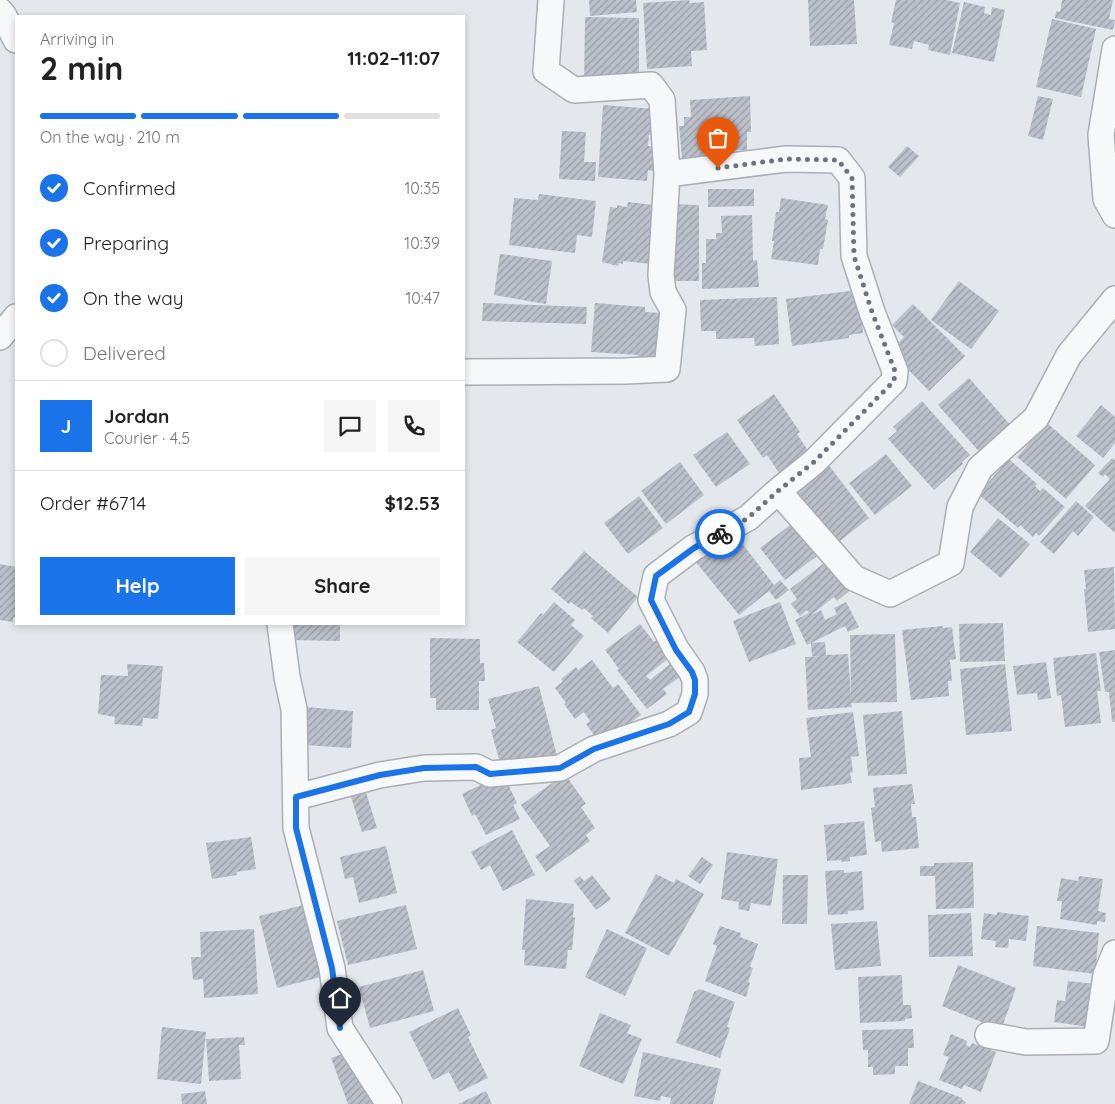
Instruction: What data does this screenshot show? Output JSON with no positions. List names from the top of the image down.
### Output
{
  "page": {
    "heading": ["2 min", "Arriving in", "11:02–11:07"],
    "panel": [
      "Jordan",
      "Courier · 4.5",
      "Order #6714",
      "$12.53"
    ],
    "bar": "On the way · 210 m",
    "list": [
      ["Confirmed", "10:35"],
      ["Preparing", "10:39"],
      ["On the way", "10:47"],
      "Delivered"
    ],
    "round": "J",
    "buttons": ["Help", "Share"]
  }
}
